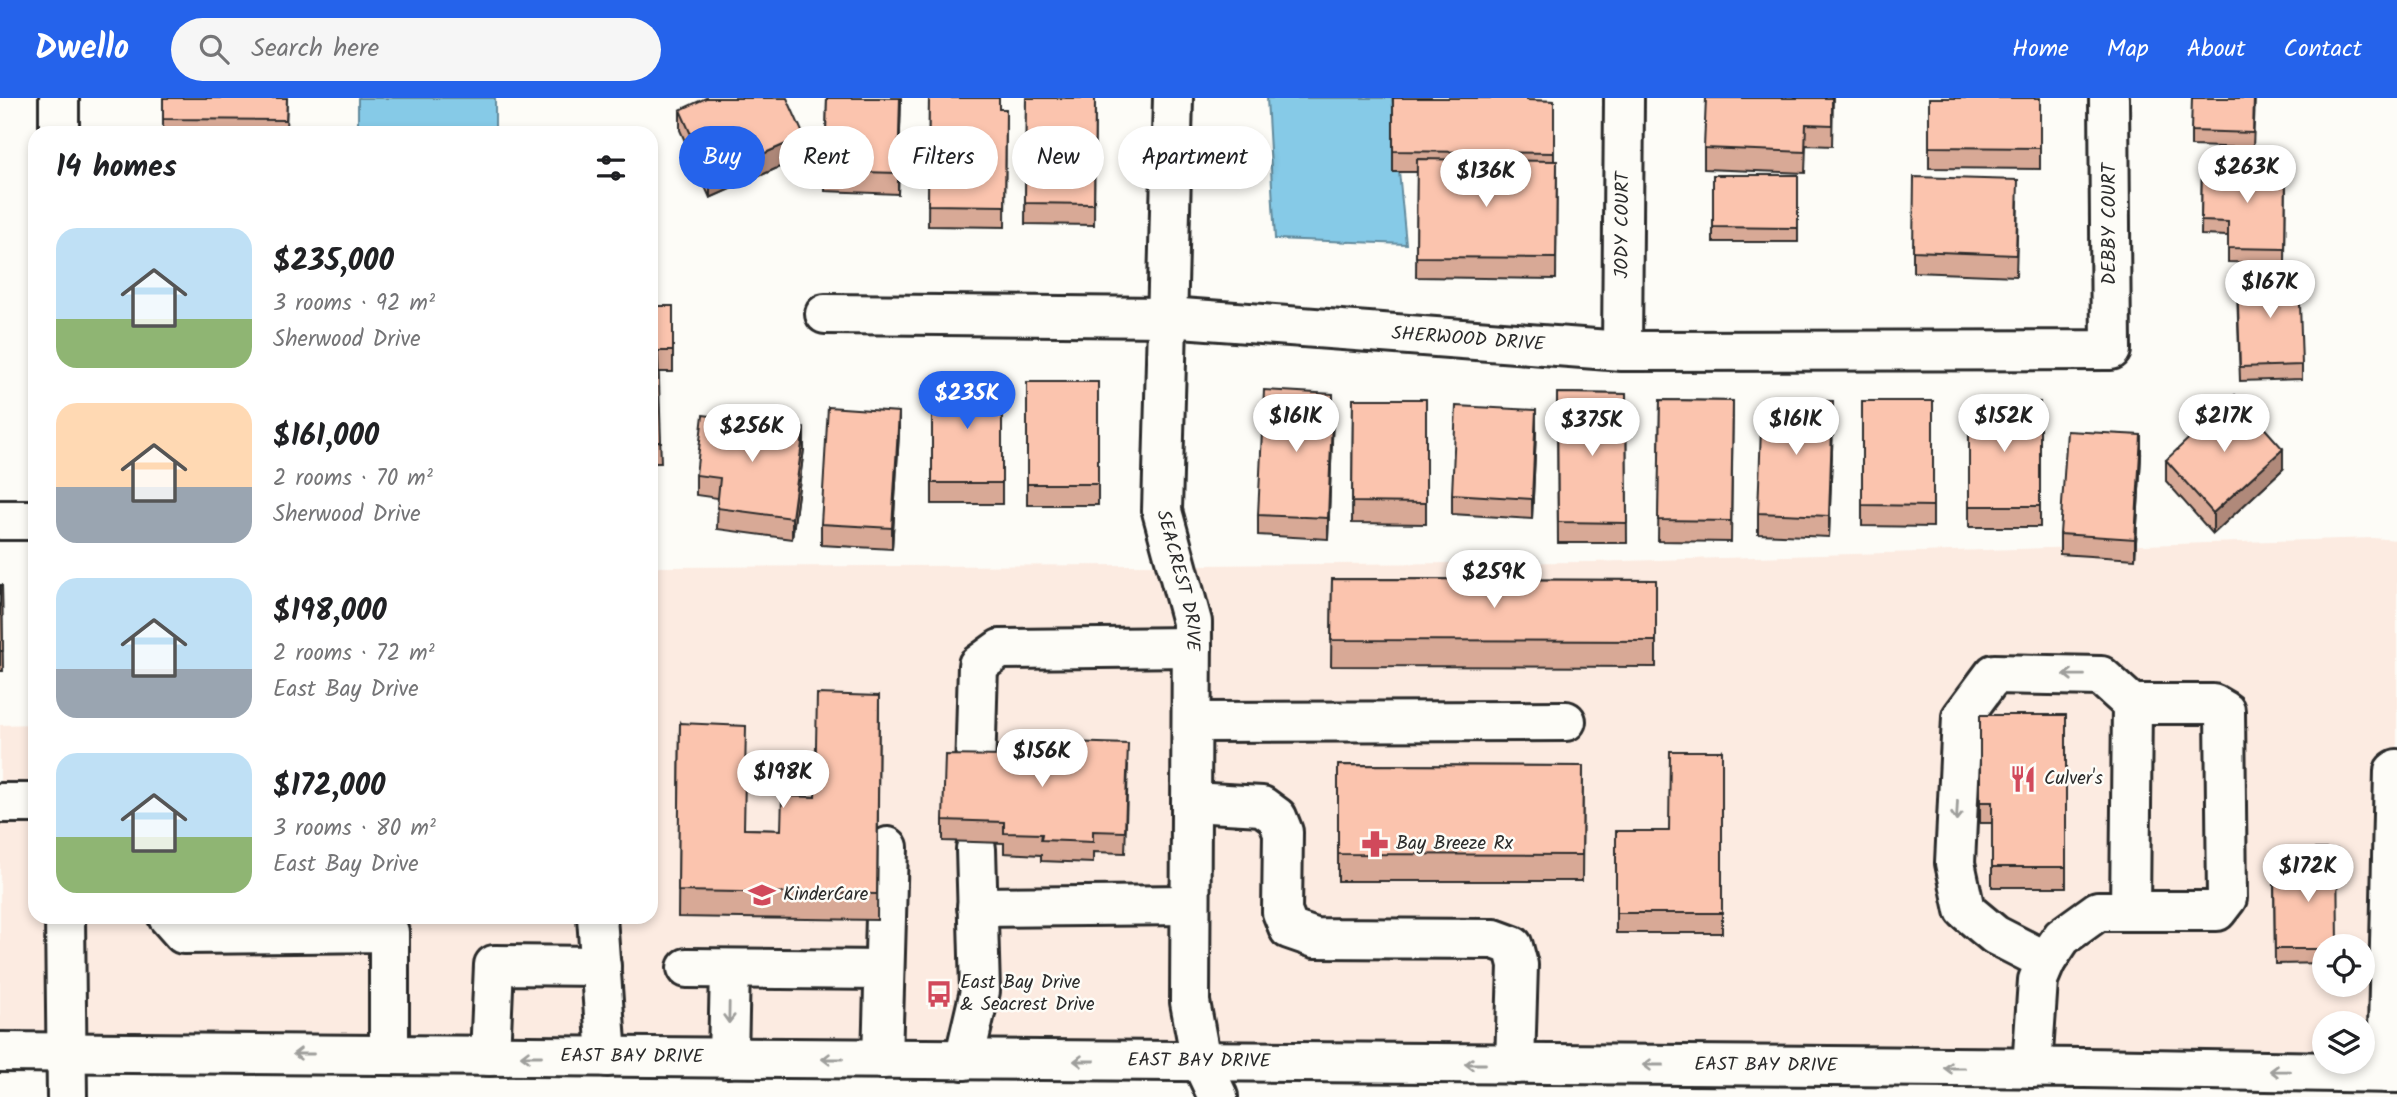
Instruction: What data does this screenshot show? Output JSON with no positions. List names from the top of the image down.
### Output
{
  "streets": {
    "street": [
      "JODY COURT",
      "DEBBY COURT",
      "SHERWOOD DRIVE",
      "SEACREST DRIVE",
      "EAST BAY DRIVE"
    ]
  },
  "crossings": [
    ["JODY COURT", "SHERWOOD DRIVE"],
    ["DEBBY COURT", "SHERWOOD DRIVE"],
    ["SHERWOOD DRIVE", "SEACREST DRIVE"],
    ["SEACREST DRIVE", "EAST BAY DRIVE"]
  ],
  "places": {
    "restaurant": ["Culver's"],
    "pharmacy": ["Bay Breeze Rx"],
    "school or university": ["KinderCare"],
    "bus stop": ["East Bay Drive & Seacrest Drive"]
  },
  "page": {
    "header": "Dwello",
    "search": "Search here",
    "nav": [
      "Home",
      "Map",
      "About",
      "Contact"
    ],
    "chip": [
      "Buy",
      "Rent",
      "Filters",
      "New",
      "Apartment"
    ],
    "heading": "14 homes",
    "price": [
      "$263K",
      "$136K",
      "$167K",
      "$235K",
      "$161K",
      "$152K",
      "$217K",
      "$161K",
      "$375K",
      "$256K",
      "$259K",
      "$156K",
      "$198K",
      "$172K"
    ],
    "list": [
      {
        "name": "$235,000",
        "note": "3 rooms · 92 m² · Sherwood Drive"
      },
      {
        "name": "$161,000",
        "note": "2 rooms · 70 m² · Sherwood Drive"
      },
      {
        "name": "$198,000",
        "note": "2 rooms · 72 m² · East Bay Drive"
      },
      {
        "name": "$172,000",
        "note": "3 rooms · 80 m² · East Bay Drive"
      }
    ]
  }
}
